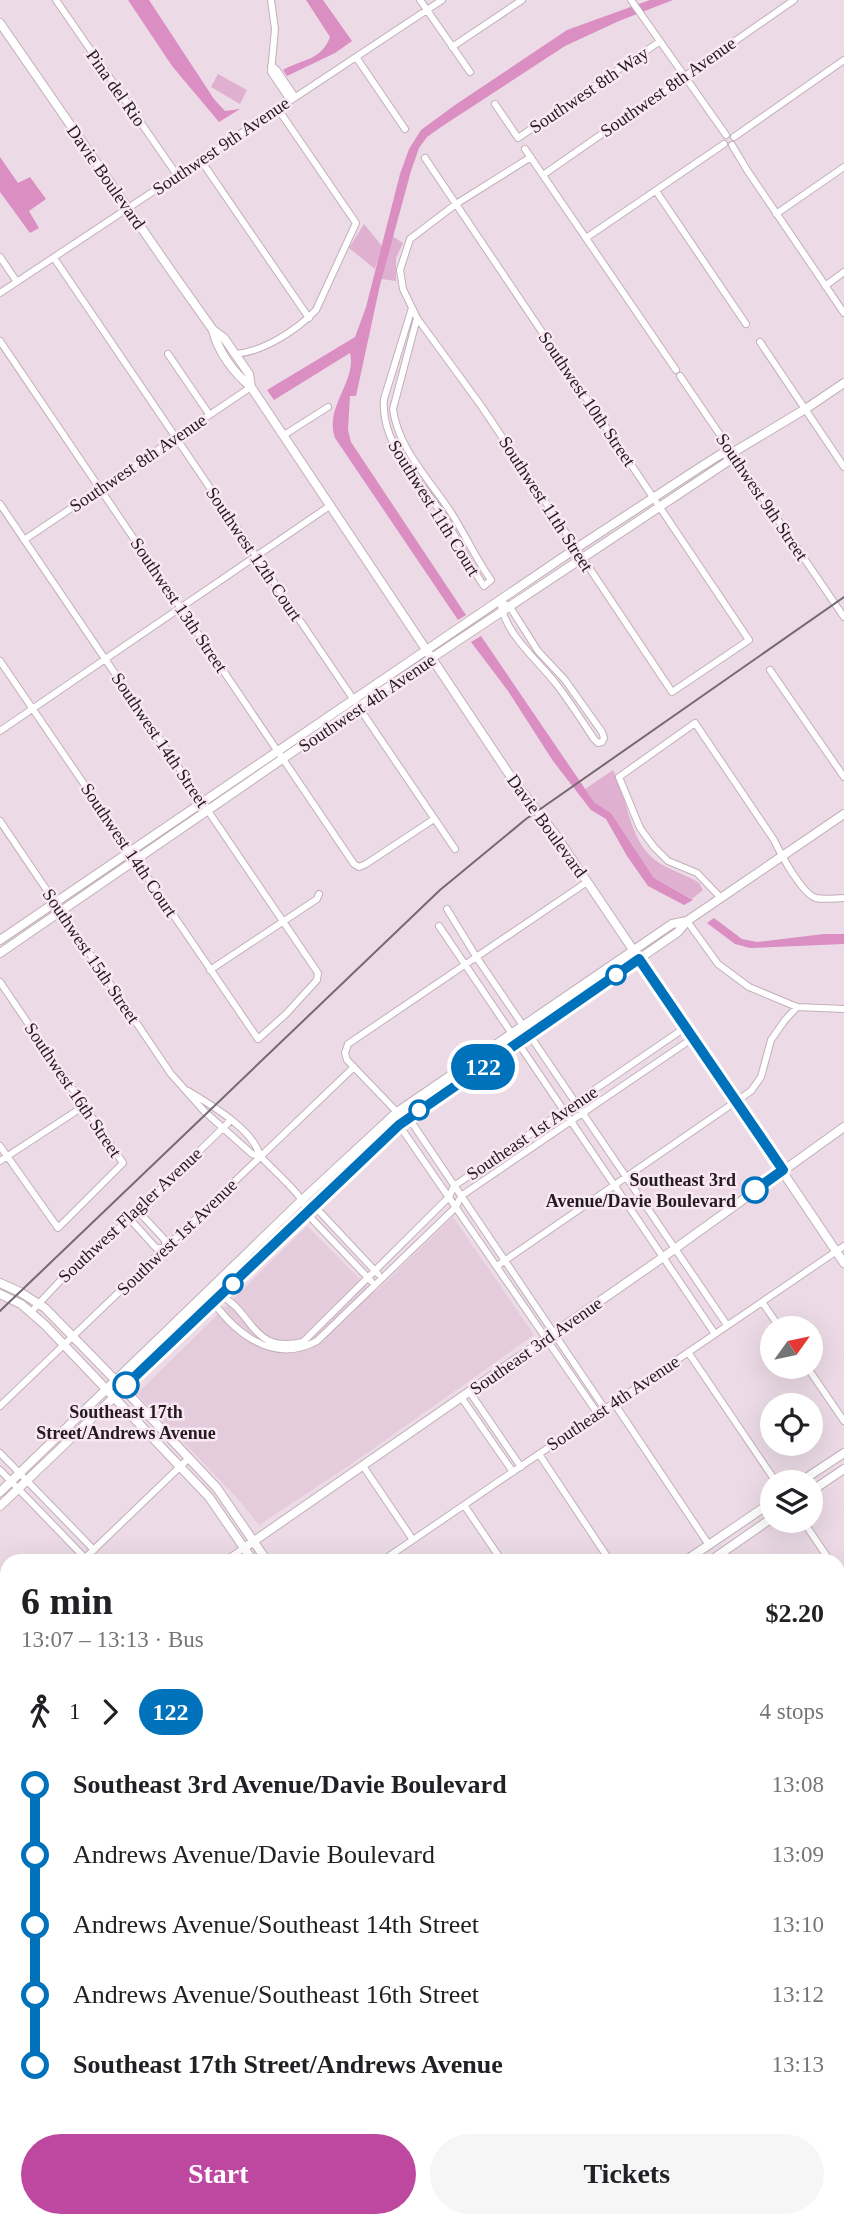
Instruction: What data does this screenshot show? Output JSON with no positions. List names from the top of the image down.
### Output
{
  "streets": {
    "main road": ["Davie Boulevard", "Southwest 4th Avenue", "Southeast 3rd Avenue"],
    "street": [
      "Southwest 8th Avenue",
      "Pina del Rio",
      "Southwest 8th Way",
      "Southwest 9th Avenue",
      "Southwest 10th Street",
      "Southwest 9th Street",
      "Southwest 11th Street",
      "Southwest 11th Court",
      "Southwest 12th Court",
      "Southwest 13th Street",
      "Southwest 14th Street",
      "Southwest 14th Court",
      "Southwest 15th Street",
      "Southwest 16th Street",
      "Southeast 1st Avenue",
      "Southwest Flagler Avenue",
      "Southwest 1st Avenue",
      "Southeast 4th Avenue"
    ]
  },
  "crossings": [
    ["Southwest 8th Avenue", "Davie Boulevard"],
    ["Southwest 8th Avenue", "Southwest 9th Street"],
    ["Southwest 8th Avenue", "Southwest 12th Court"],
    ["Southwest 8th Avenue", "Southwest 13th Street"],
    ["Southwest 8th Avenue", "Southwest 14th Street"],
    ["Pina del Rio", "Southwest 9th Avenue"],
    ["Southwest 9th Avenue", "Davie Boulevard"],
    ["Southwest 9th Avenue", "Southwest 12th Court"],
    ["Davie Boulevard", "Southwest 4th Avenue"],
    ["Davie Boulevard", "Southeast 1st Avenue"],
    ["Davie Boulevard", "Southeast 3rd Avenue"],
    ["Davie Boulevard", "Southeast 4th Avenue"],
    ["Southwest 10th Street", "Southwest 11th Street"],
    ["Southwest 10th Street", "Southwest 4th Avenue"],
    ["Southwest 9th Street", "Southwest 4th Avenue"],
    ["Southwest 11th Street", "Southwest 11th Court"],
    ["Southwest 11th Street", "Southwest 4th Avenue"],
    ["Southwest 12th Court", "Southwest 13th Street"],
    ["Southwest 12th Court", "Southwest 4th Avenue"],
    ["Southwest 13th Street", "Southwest 4th Avenue"],
    ["Southwest 4th Avenue", "Southwest 14th Street"],
    ["Southwest 4th Avenue", "Southwest 14th Court"],
    ["Southwest 4th Avenue", "Southwest 15th Street"],
    ["Southwest 14th Street", "Southwest 14th Court"],
    ["Southwest 15th Street", "Southeast 1st Avenue"],
    ["Southwest 15th Street", "Southwest Flagler Avenue"],
    ["Southwest 15th Street", "Southwest 1st Avenue"]
  ],
  "places": ["Southeast 3rd Avenue/Davie Boulevard", "Southeast 17th Street/Andrews Avenue"],
  "lines": ["bus line 122"],
  "north": "top right",
  "page": {
    "on_map": "122",
    "heading": ["6 min", "13:07 – 13:13 · Bus", "$2.20"],
    "legs": ["1", "122", "4 stops"],
    "list": [
      {
        "name": "Southeast 3rd Avenue/Davie Boulevard",
        "value": "13:08"
      },
      {
        "name": "Andrews Avenue/Davie Boulevard",
        "value": "13:09"
      },
      {
        "name": "Andrews Avenue/Southeast 14th Street",
        "value": "13:10"
      },
      {
        "name": "Andrews Avenue/Southeast 16th Street",
        "value": "13:12"
      },
      {
        "name": "Southeast 17th Street/Andrews Avenue",
        "value": "13:13"
      }
    ],
    "buttons": ["Start", "Tickets"]
  }
}
